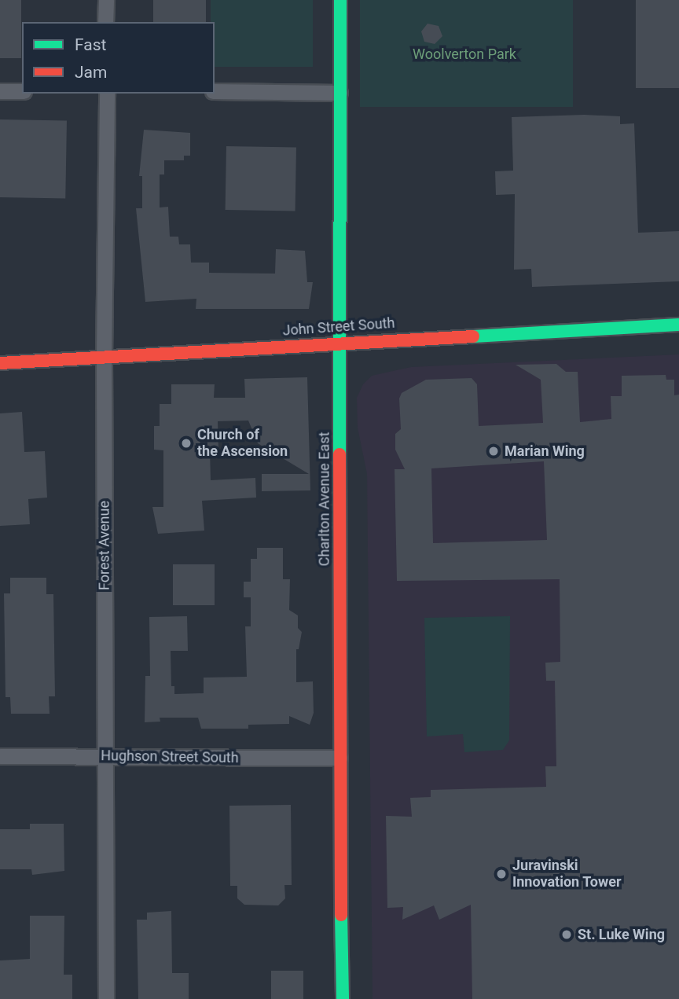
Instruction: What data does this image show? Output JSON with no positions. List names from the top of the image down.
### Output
{
  "streets": {
    "main road": ["John Street South", "Charlton Avenue East"],
    "street": ["Forest Avenue", "Hughson Street South"]
  },
  "crossings": [
    ["John Street South", "Charlton Avenue East"],
    ["John Street South", "Forest Avenue"],
    ["Charlton Avenue East", "Hughson Street South"],
    ["Forest Avenue", "Hughson Street South"]
  ],
  "parks": ["Woolverton Park"],
  "places": [
    "Church of the Ascension",
    "Marian Wing",
    "Juravinski Innovation Tower",
    "St. Luke Wing"
  ],
  "legend": ["Fast", "Jam"]
}
